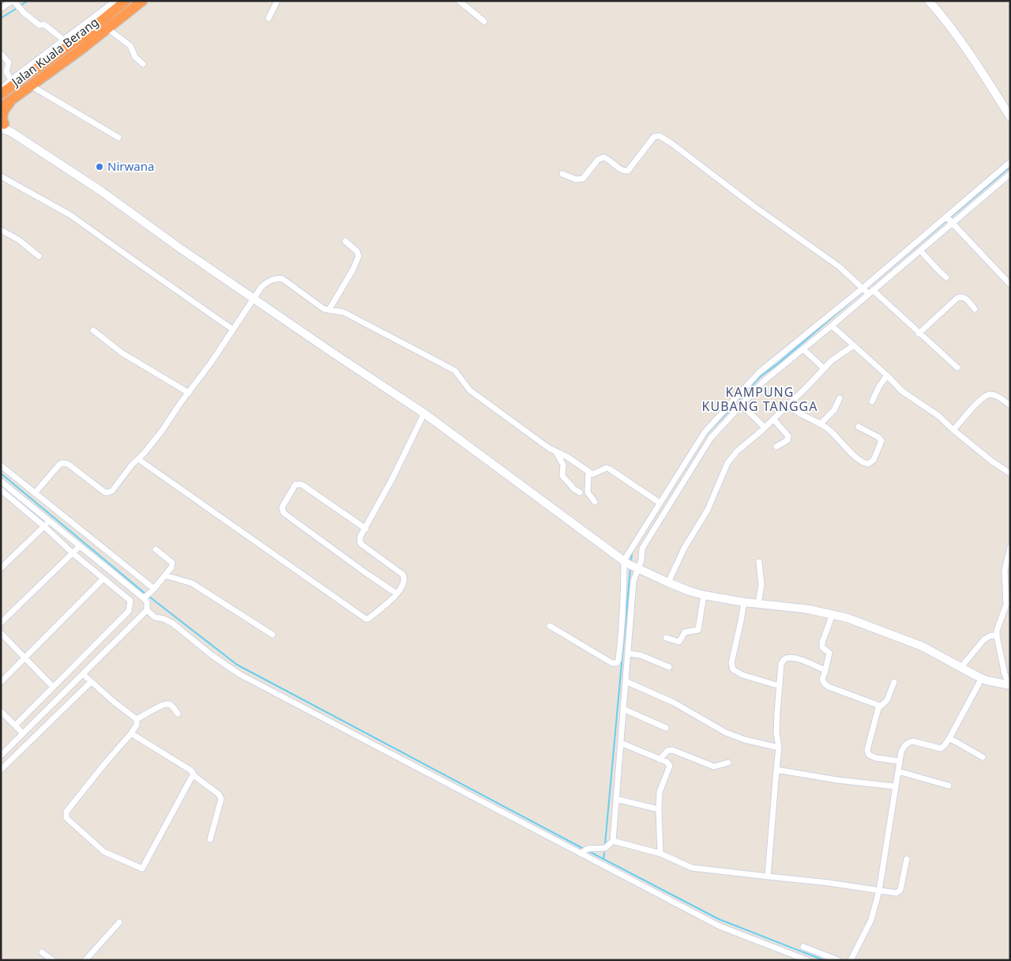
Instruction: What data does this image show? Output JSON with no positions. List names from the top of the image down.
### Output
{
  "streets": {
    "highway": ["Jalan Kuala Berang"]
  },
  "districts": ["KAMPUNG KUBANG TANGGA"],
  "places": ["Nirwana"]
}
